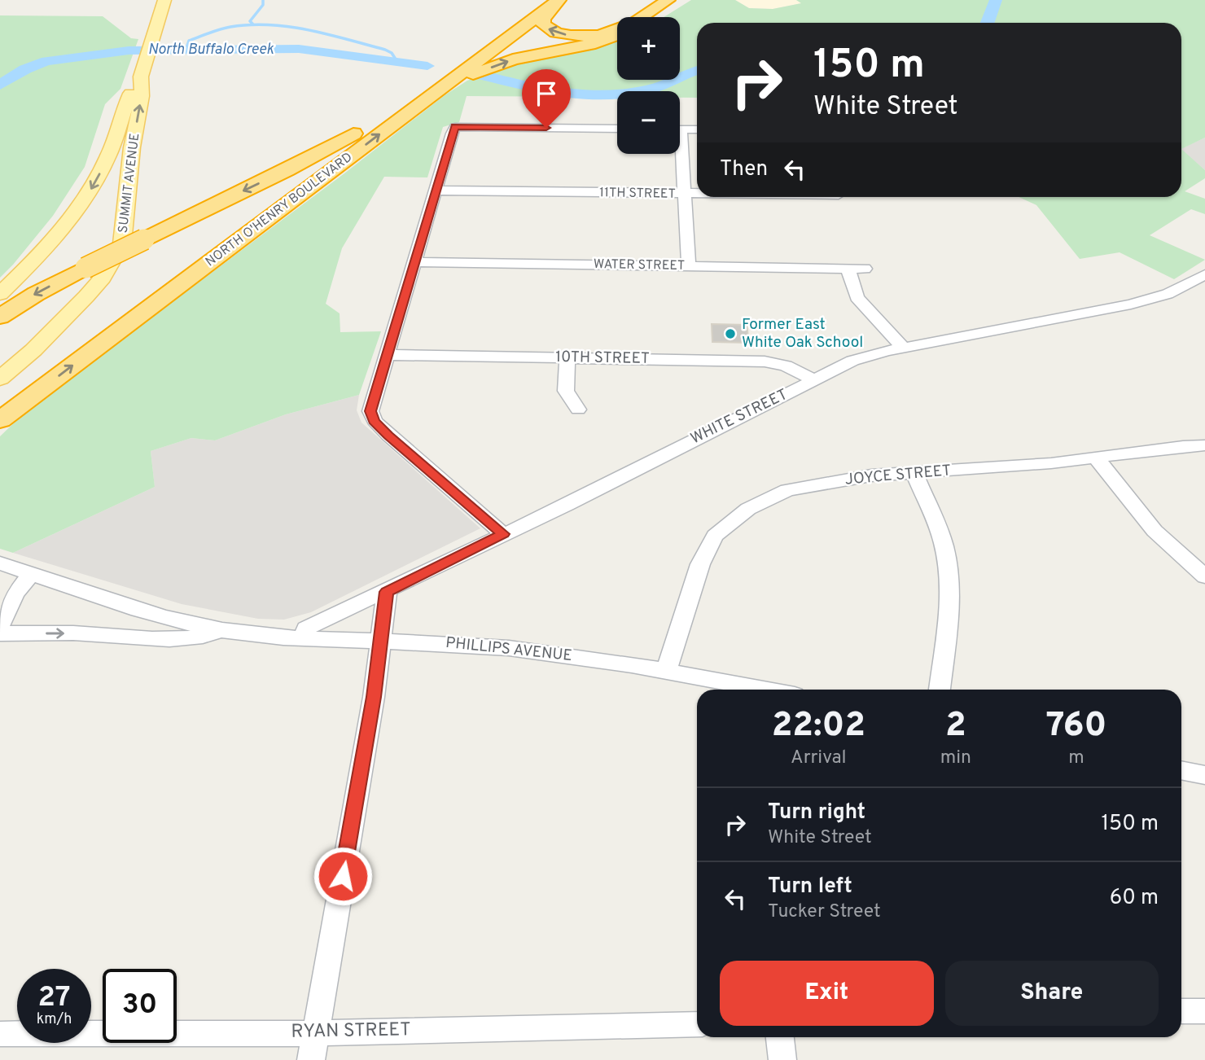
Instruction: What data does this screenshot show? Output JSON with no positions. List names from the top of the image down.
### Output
{
  "streets": {
    "highway": ["NORTH O'HENRY BOULEVARD"],
    "main road": ["SUMMIT AVENUE"],
    "street": [
      "11TH STREET",
      "WATER STREET",
      "10TH STREET",
      "WHITE STREET",
      "JOYCE STREET",
      "PHILLIPS AVENUE",
      "RYAN STREET"
    ]
  },
  "crossings": [
    ["10TH STREET", "WHITE STREET"],
    ["WHITE STREET", "PHILLIPS AVENUE"],
    ["JOYCE STREET", "PHILLIPS AVENUE"]
  ],
  "water": ["North Buffalo Creek"],
  "places": ["Former East White Oak School"],
  "page": {
    "map_buttons": ["+", "−"],
    "turn": ["150 m", "White Street"],
    "then": "Then",
    "eta": [
      "22:02",
      "Arrival",
      "2",
      "min",
      "760",
      "m"
    ],
    "list": [
      {
        "name": "Turn right",
        "note": "White Street",
        "value": "150 m"
      },
      {
        "name": "Turn left",
        "note": "Tucker Street",
        "value": "60 m"
      }
    ],
    "buttons": ["Exit", "Share"],
    "speed": "27 km/h",
    "limit": "30"
  }
}
